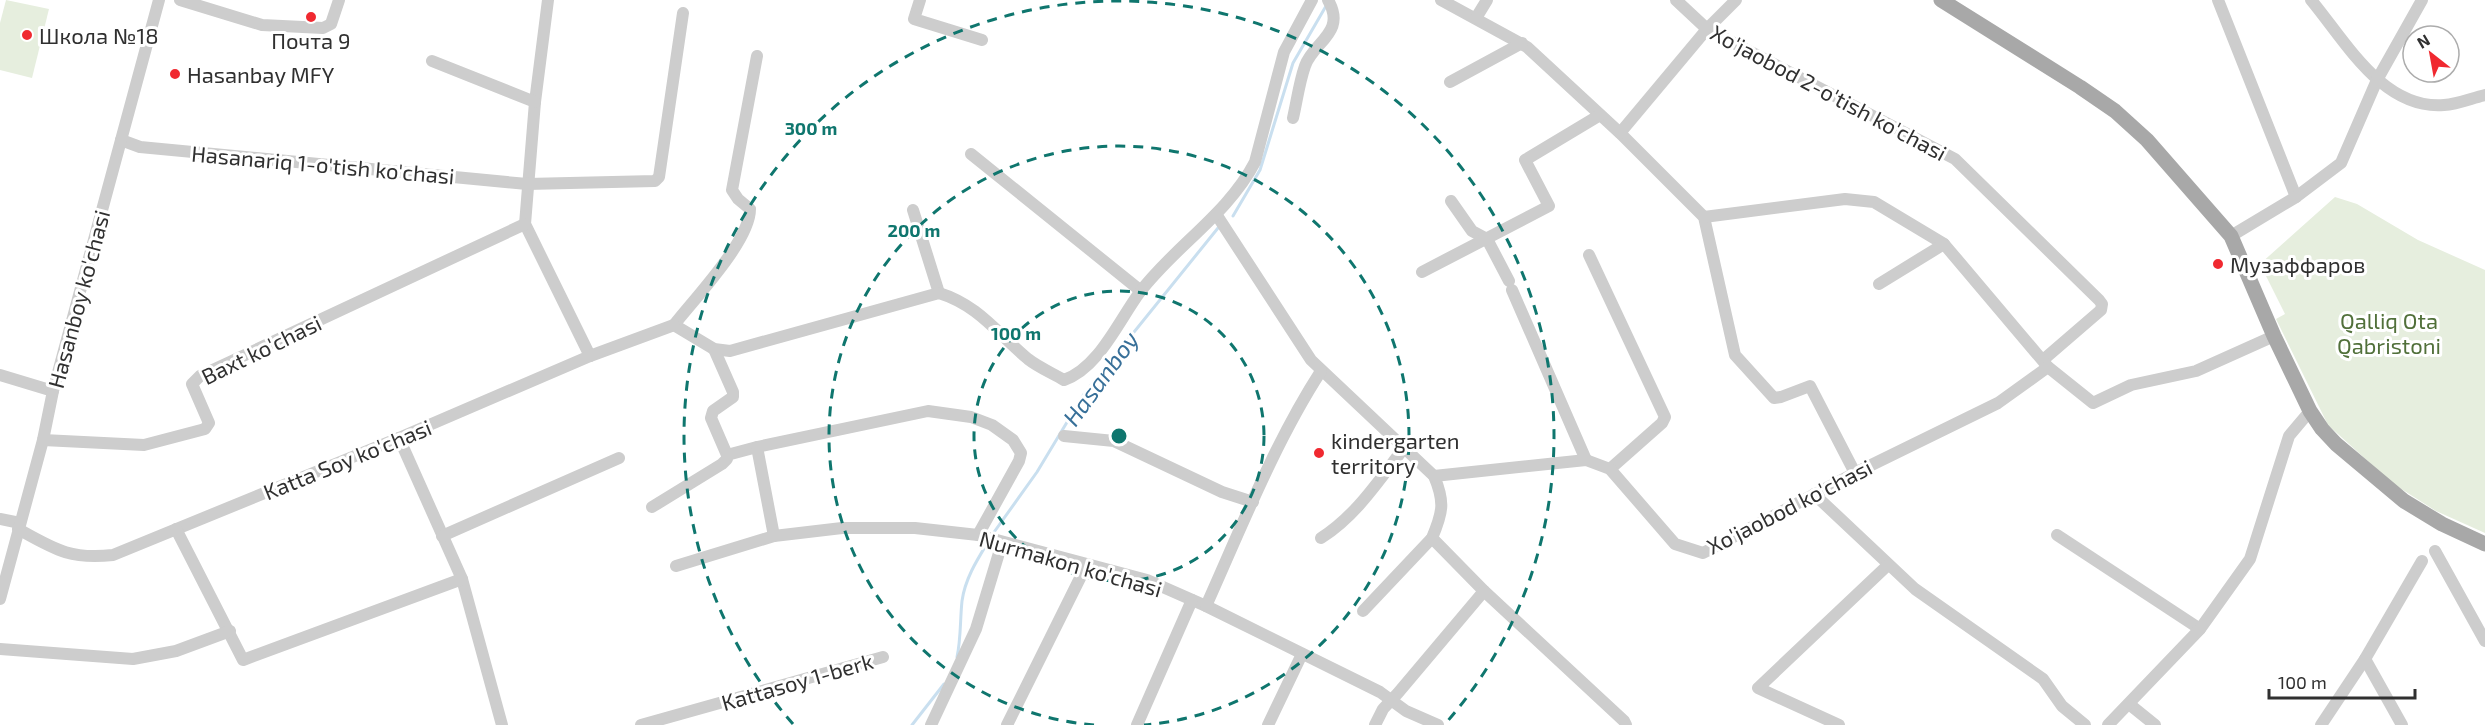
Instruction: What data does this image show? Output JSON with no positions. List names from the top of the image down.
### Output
{
  "streets": {
    "street": [
      "Xo'jaobod 2-o'tish ko'chasi",
      "Hasanariq 1-o'tish ko'chasi",
      "Hasanboy ko'chasi",
      "Baxt ko'chasi",
      "Katta Soy ko'chasi",
      "Xo'jaobod ko'chasi",
      "Nurmakon ko'chasi",
      "Kattasoy 1-berk"
    ]
  },
  "crossings": [
    ["Xo'jaobod 2-o'tish ko'chasi", "Xo'jaobod ko'chasi"],
    ["Hasanariq 1-o'tish ko'chasi", "Hasanboy ko'chasi"],
    ["Hasanboy ko'chasi", "Baxt ko'chasi"],
    ["Hasanboy ko'chasi", "Katta Soy ko'chasi"]
  ],
  "water": ["Hasanboy"],
  "parks": ["Qalliq Ota Qabristoni"],
  "places": [
    "Почта 9",
    "Школа №18",
    "Hasanbay MFY",
    "Музаффаров",
    "kindergarten territory"
  ],
  "scale_bar": "100 m",
  "north": "top left",
  "rings": ["300 m", "200 m", "100 m"]
}
